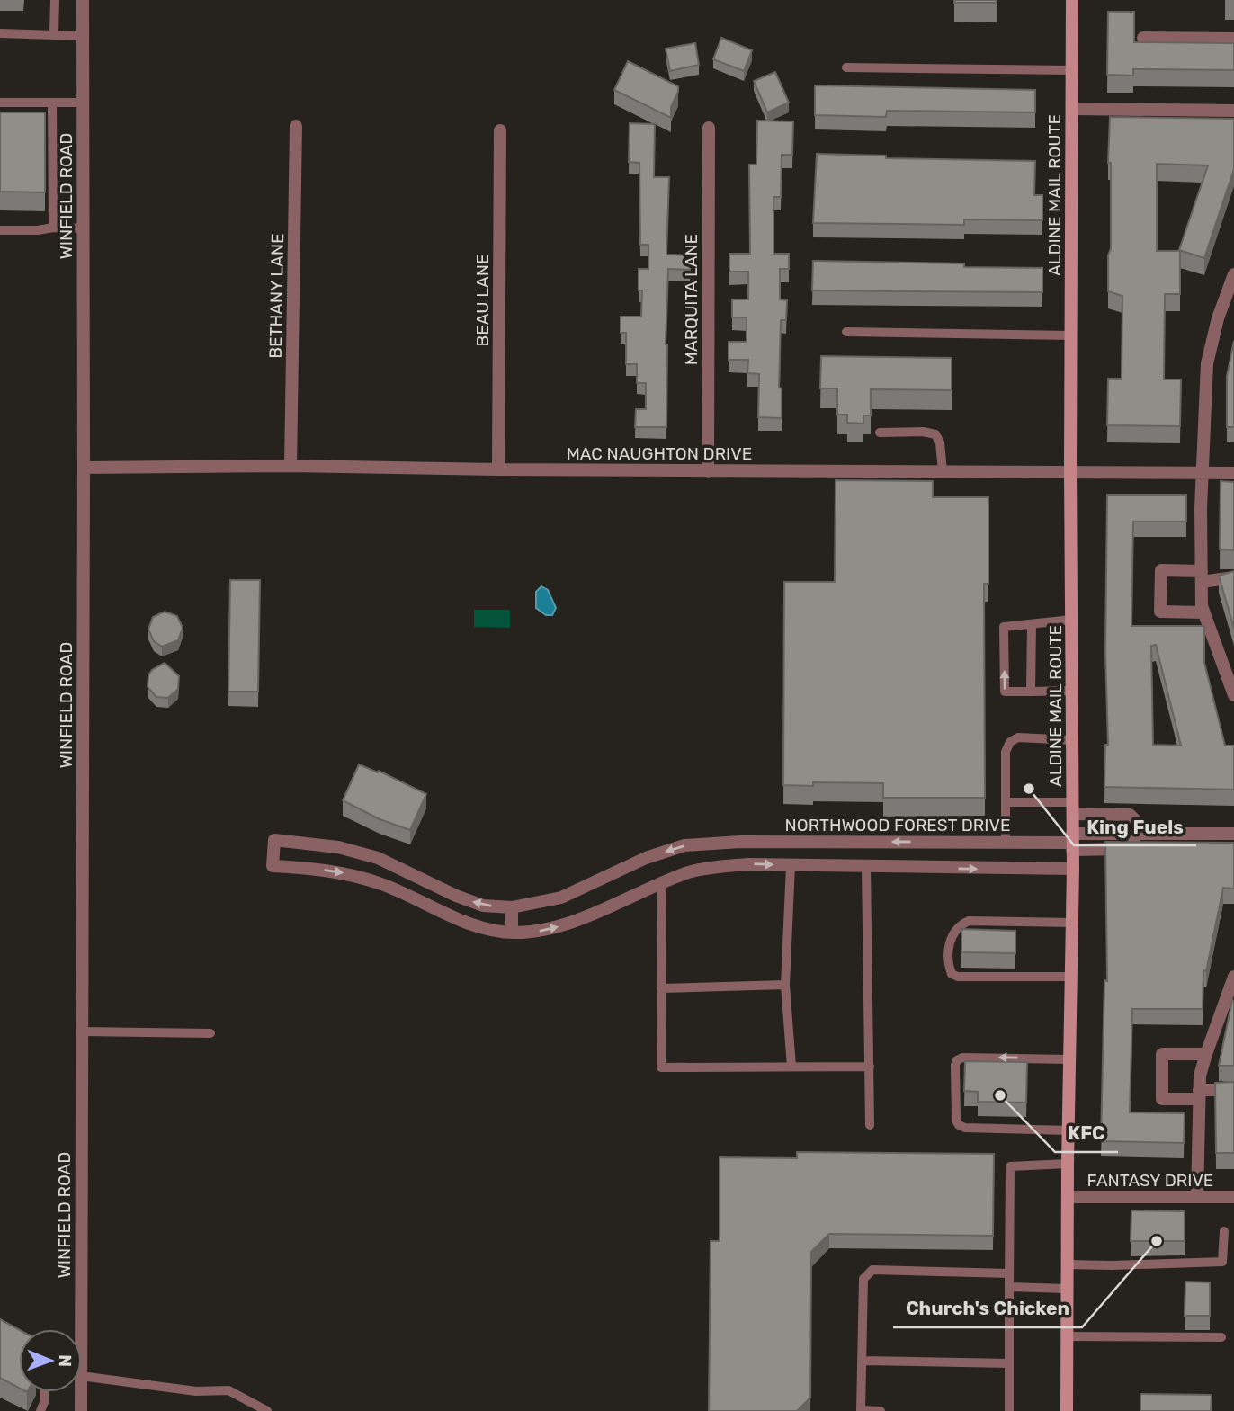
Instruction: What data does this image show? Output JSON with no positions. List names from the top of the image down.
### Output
{
  "streets": {
    "main road": ["ALDINE MAIL ROUTE"],
    "street": [
      "WINFIELD ROAD",
      "BETHANY LANE",
      "MARQUITA LANE",
      "BEAU LANE",
      "MAC NAUGHTON DRIVE",
      "NORTHWOOD FOREST DRIVE",
      "FANTASY DRIVE"
    ]
  },
  "crossings": [
    ["ALDINE MAIL ROUTE", "MAC NAUGHTON DRIVE"],
    ["ALDINE MAIL ROUTE", "NORTHWOOD FOREST DRIVE"],
    ["ALDINE MAIL ROUTE", "FANTASY DRIVE"],
    ["WINFIELD ROAD", "MAC NAUGHTON DRIVE"],
    ["BETHANY LANE", "MAC NAUGHTON DRIVE"],
    ["MARQUITA LANE", "MAC NAUGHTON DRIVE"],
    ["BEAU LANE", "MAC NAUGHTON DRIVE"]
  ],
  "places": ["King Fuels", "KFC", "Church's Chicken"],
  "north": "right"
}
